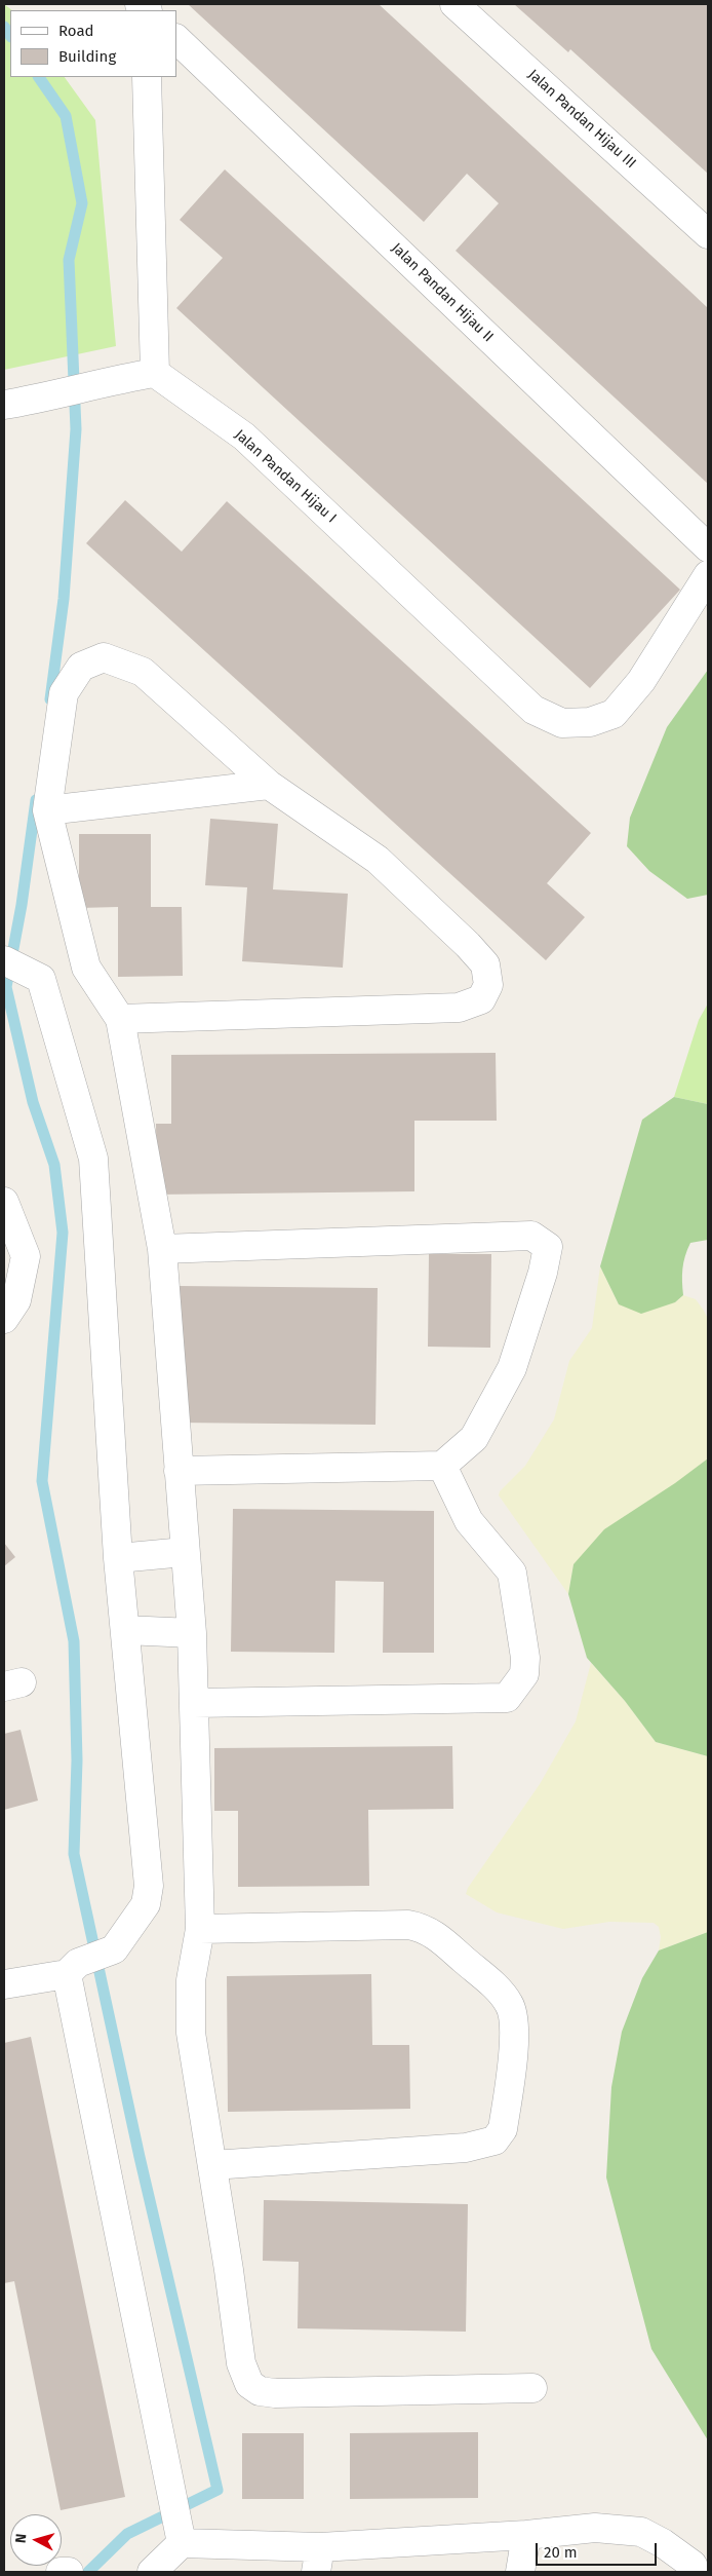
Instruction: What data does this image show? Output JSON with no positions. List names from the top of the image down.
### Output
{
  "streets": {
    "street": ["Jalan Pandan Hijau III", "Jalan Pandan Hijau II", "Jalan Pandan Hijau I"]
  },
  "legend": ["Road", "Building"],
  "scale_bar": "20 m",
  "north": "left"
}
